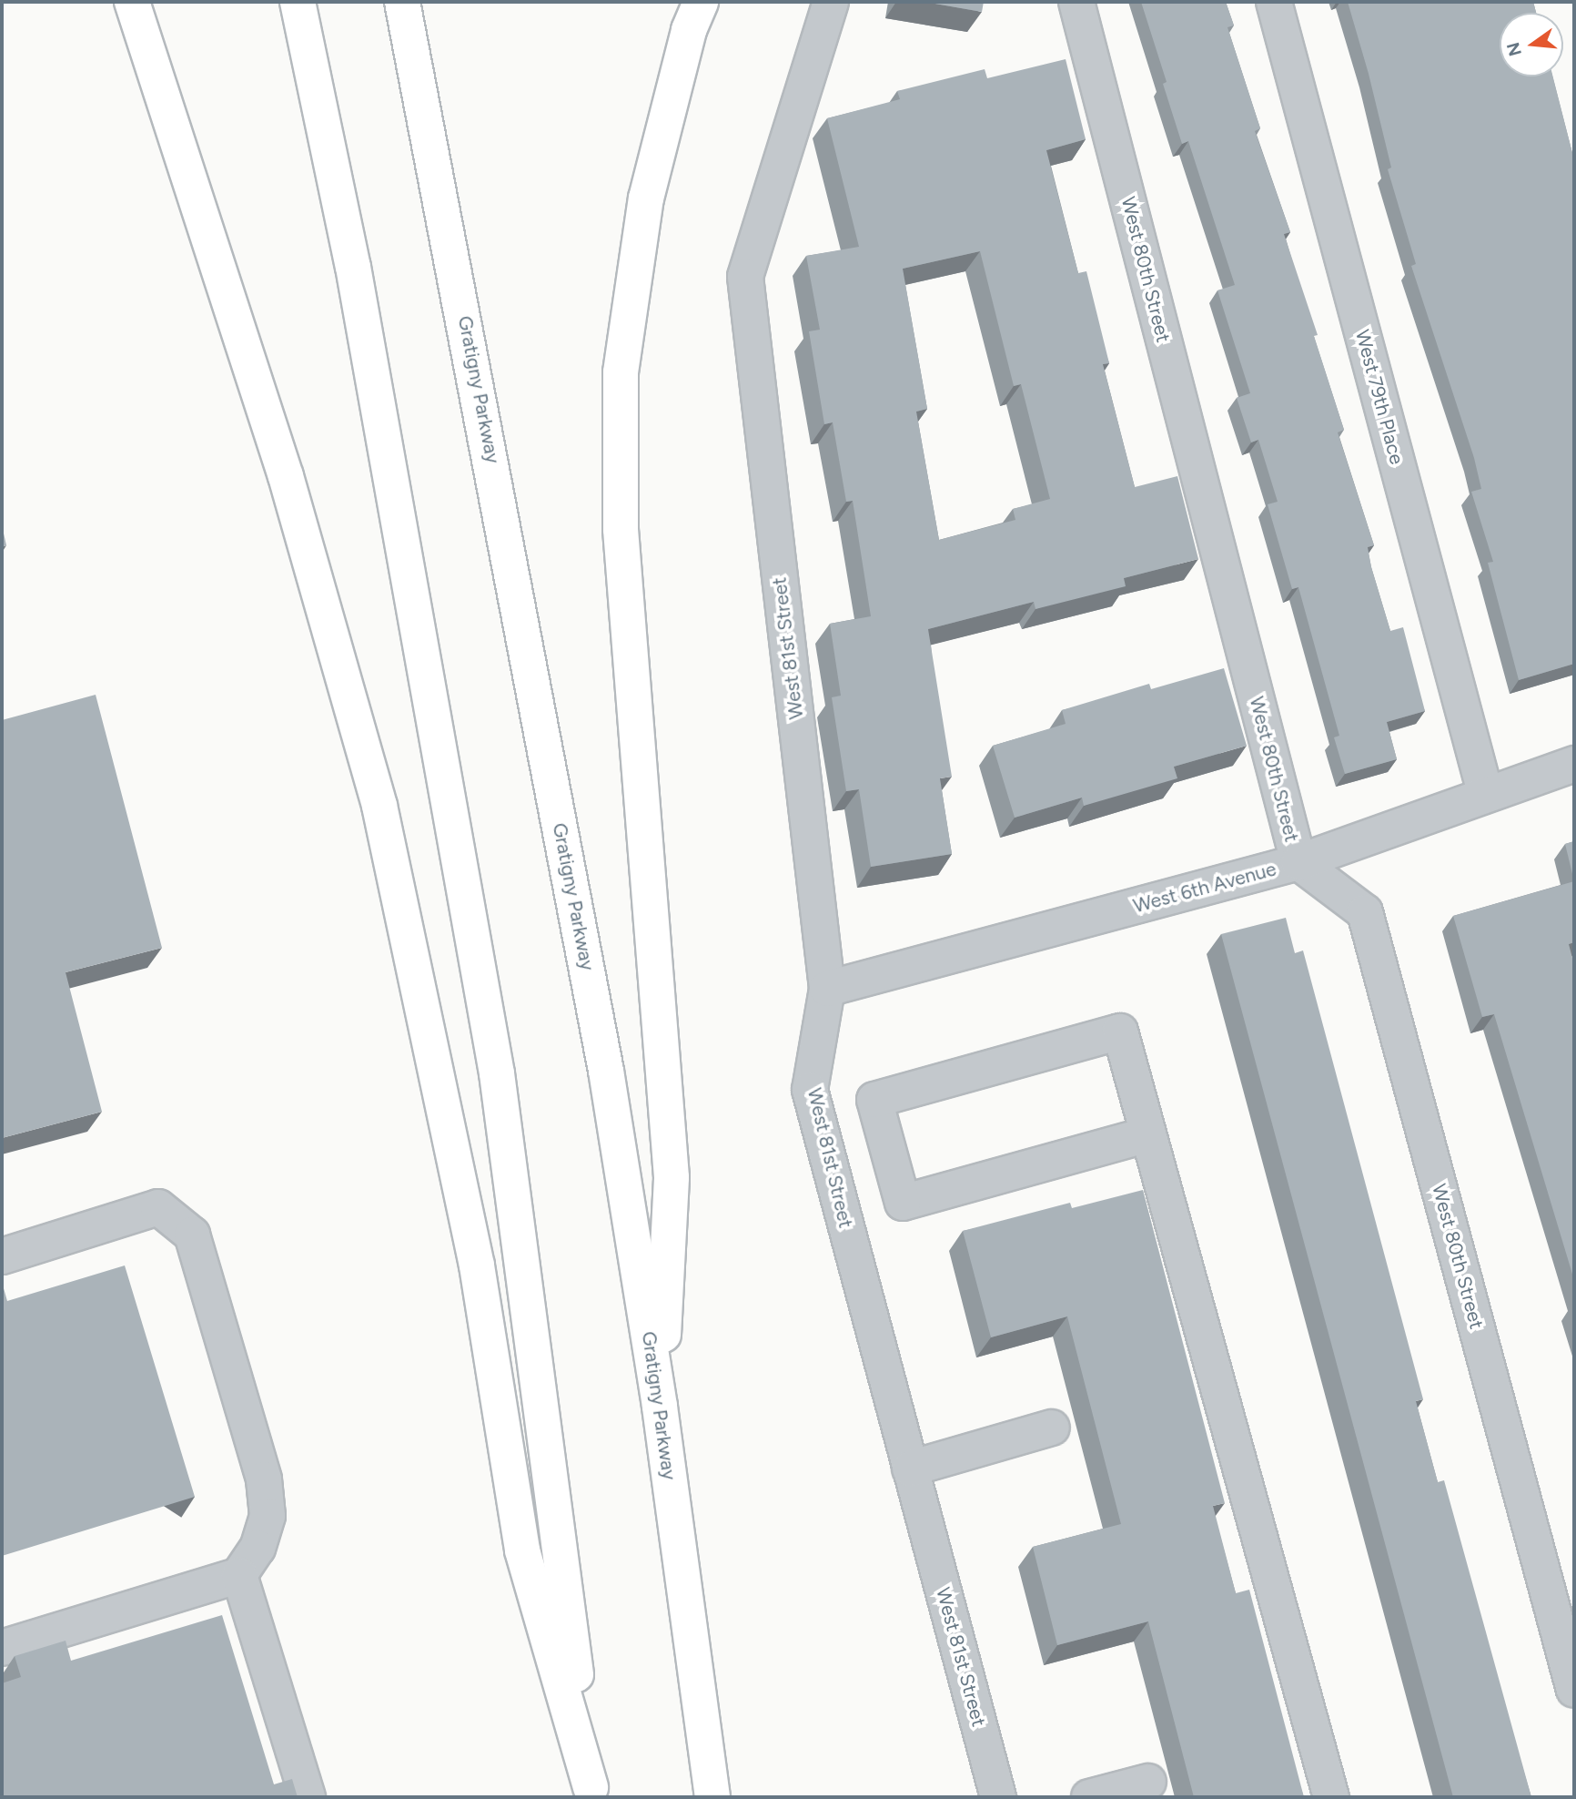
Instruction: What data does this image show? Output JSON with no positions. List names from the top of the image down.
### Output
{
  "streets": {
    "highway": ["Gratigny Parkway"],
    "street": [
      "West 80th Street",
      "West 79th Place",
      "West 81st Street",
      "West 6th Avenue"
    ]
  },
  "crossings": [
    ["West 80th Street", "West 6th Avenue"],
    ["West 79th Place", "West 6th Avenue"],
    ["West 81st Street", "West 6th Avenue"]
  ],
  "north": "left"
}
